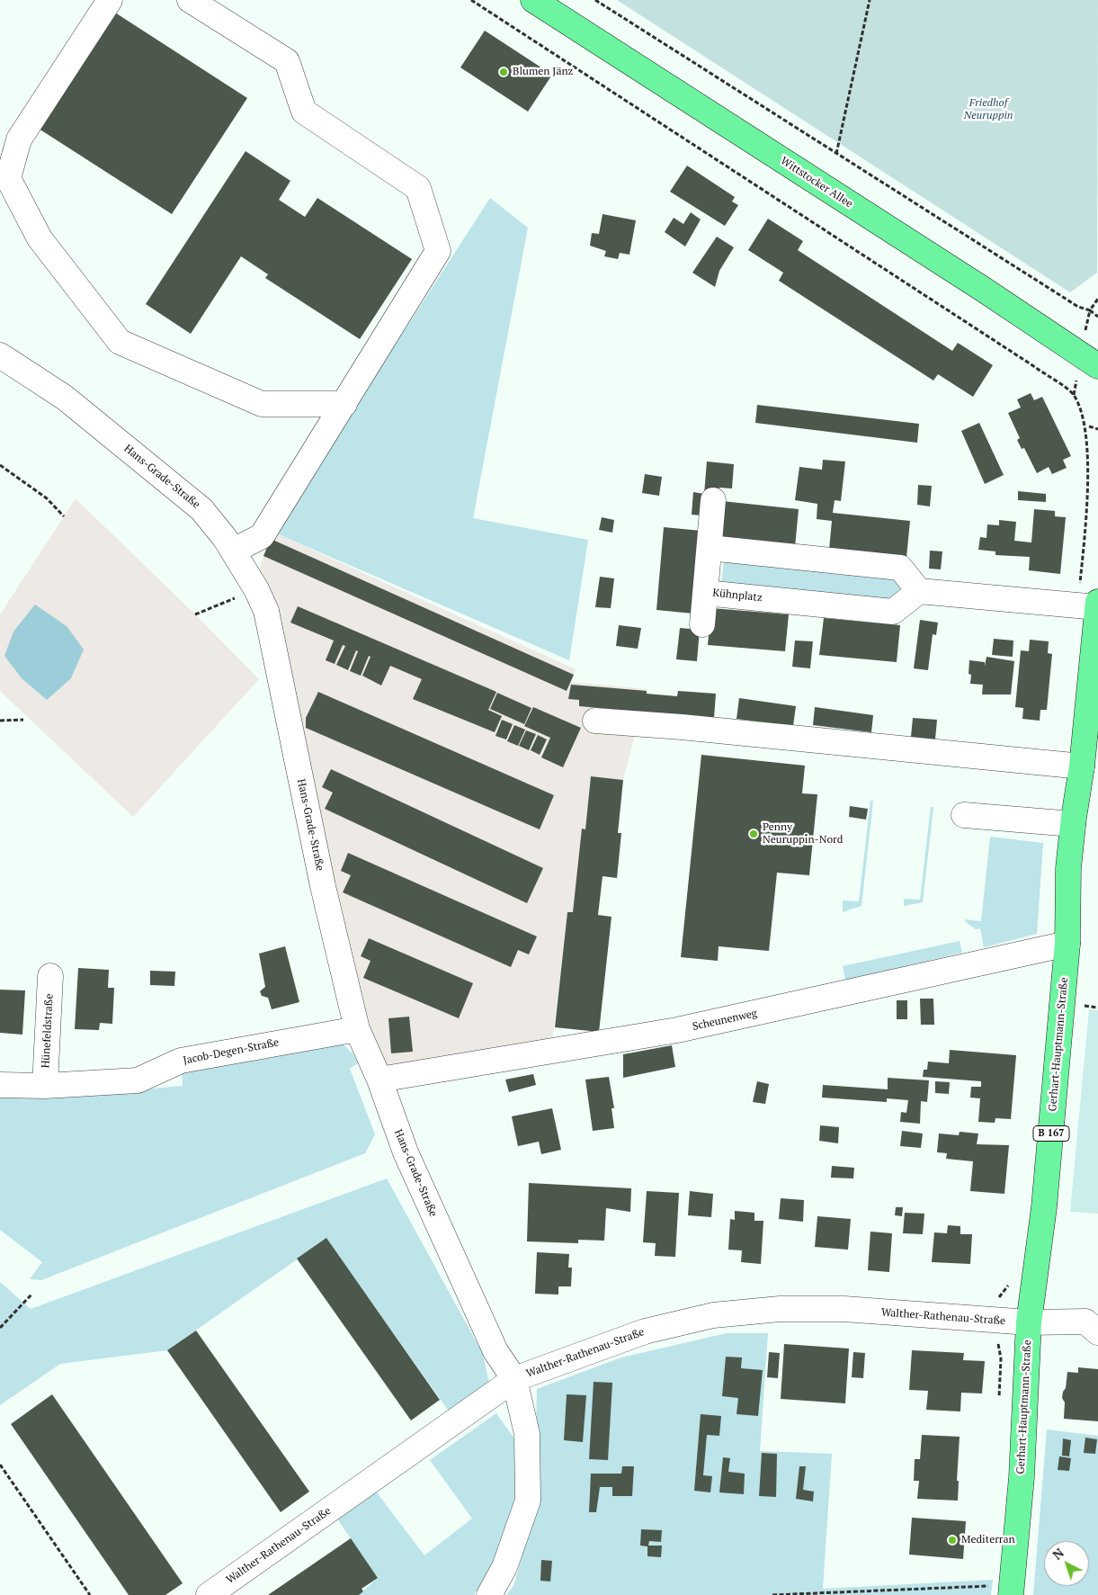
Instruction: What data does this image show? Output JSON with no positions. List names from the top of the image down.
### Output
{
  "streets": {
    "main road": ["Wittstocker Allee", "Gerhart-Hauptmann-Straße", "B 167"],
    "street": [
      "Hans-Grade-Straße",
      "Kühnplatz",
      "Scheunenweg",
      "Hünefeldstraße",
      "Jacob-Degen-Straße",
      "Walther-Rathenau-Straße"
    ]
  },
  "crossings": [
    ["Hans-Grade-Straße", "Scheunenweg"],
    ["Hans-Grade-Straße", "Jacob-Degen-Straße"],
    ["Hans-Grade-Straße", "Walther-Rathenau-Straße"],
    ["Scheunenweg", "Gerhart-Hauptmann-Straße"],
    ["Hünefeldstraße", "Jacob-Degen-Straße"],
    ["Gerhart-Hauptmann-Straße", "Walther-Rathenau-Straße"]
  ],
  "parks": ["Friedhof Neuruppin"],
  "places": ["Blumen Jänz", "Penny Neuruppin-Nord", "Mediterran"],
  "north": "top left"
}
